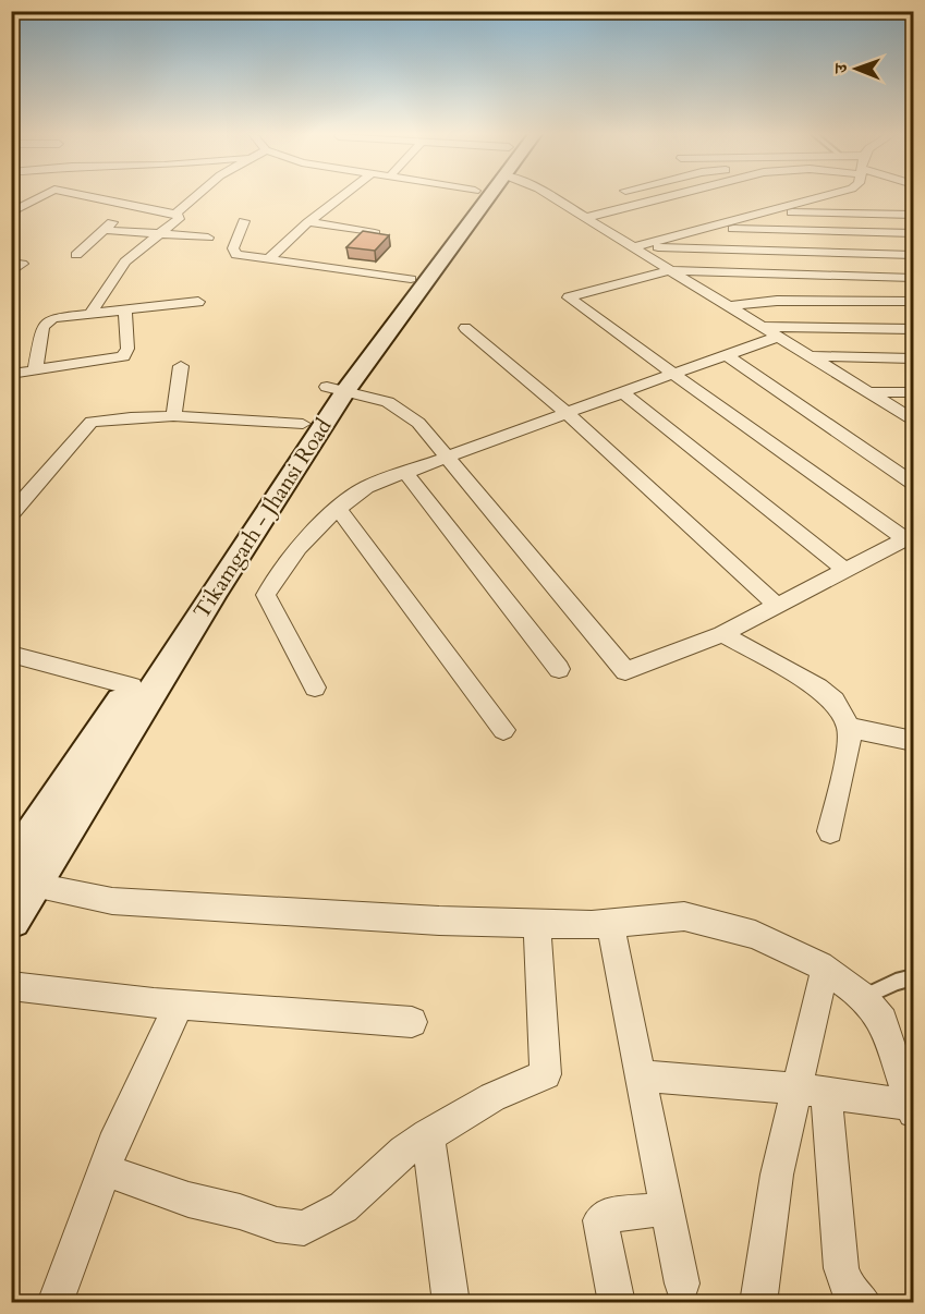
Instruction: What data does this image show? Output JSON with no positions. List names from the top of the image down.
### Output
{
  "streets": {
    "street": ["Tikamgarh - Jhansi Road"]
  },
  "north": "left"
}
